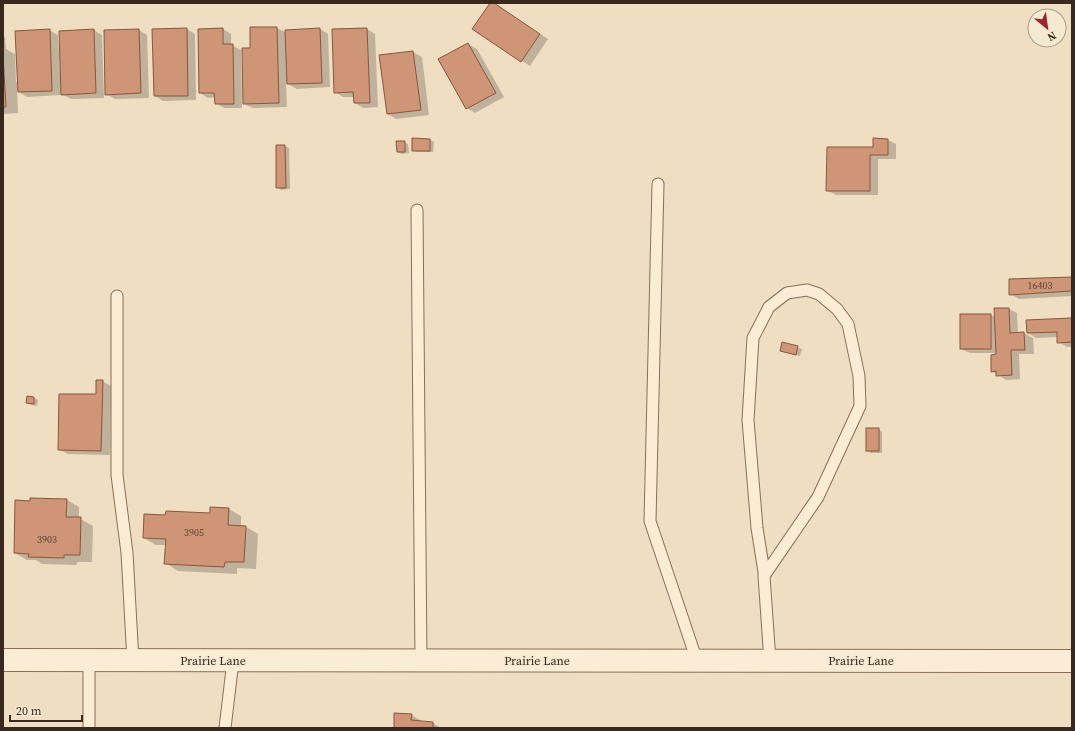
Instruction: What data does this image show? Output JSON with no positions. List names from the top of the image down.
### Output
{
  "streets": {
    "street": ["Prairie Lane"]
  },
  "house_numbers": ["16403", "3905", "3903"],
  "scale_bar": "20 m",
  "north": "bottom right"
}
